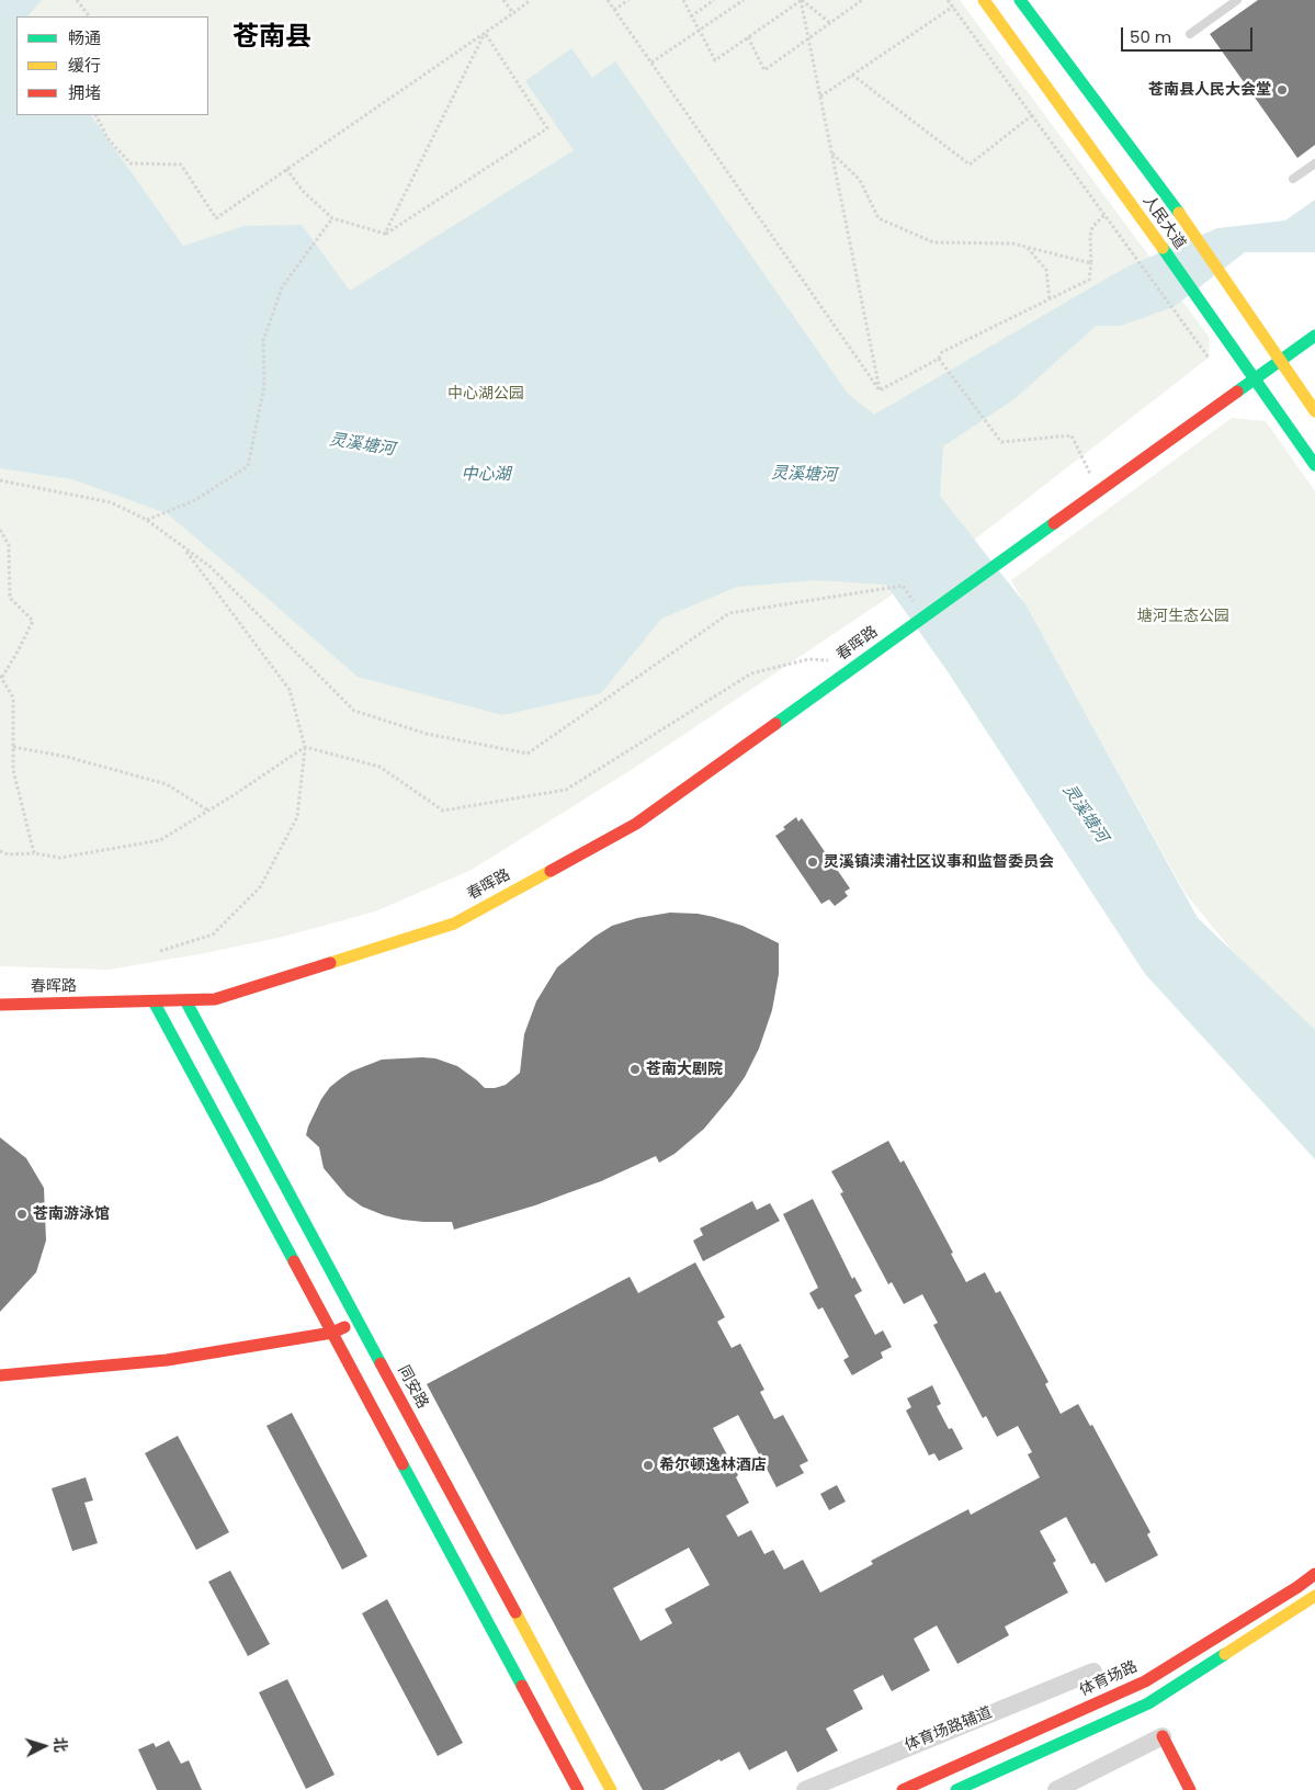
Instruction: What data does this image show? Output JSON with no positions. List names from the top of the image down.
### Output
{
  "streets": {
    "street": [
      "人民大道",
      "春晖路",
      "同安路",
      "体育场路",
      "体育场路辅道"
    ]
  },
  "crossings": [
    ["人民大道", "春晖路"],
    ["春晖路", "同安路"]
  ],
  "districts": ["苍南县"],
  "water": ["灵溪塘河", "中心湖"],
  "parks": ["中心湖公园", "塘河生态公园"],
  "places": [
    "苍南县人民大会堂",
    "灵溪镇渎浦社区议事和监督委员会",
    "苍南大剧院",
    "苍南游泳馆",
    "希尔顿逸林酒店"
  ],
  "legend": ["畅通", "缓行", "拥堵"],
  "scale_bar": "50 m",
  "north": "right"
}
